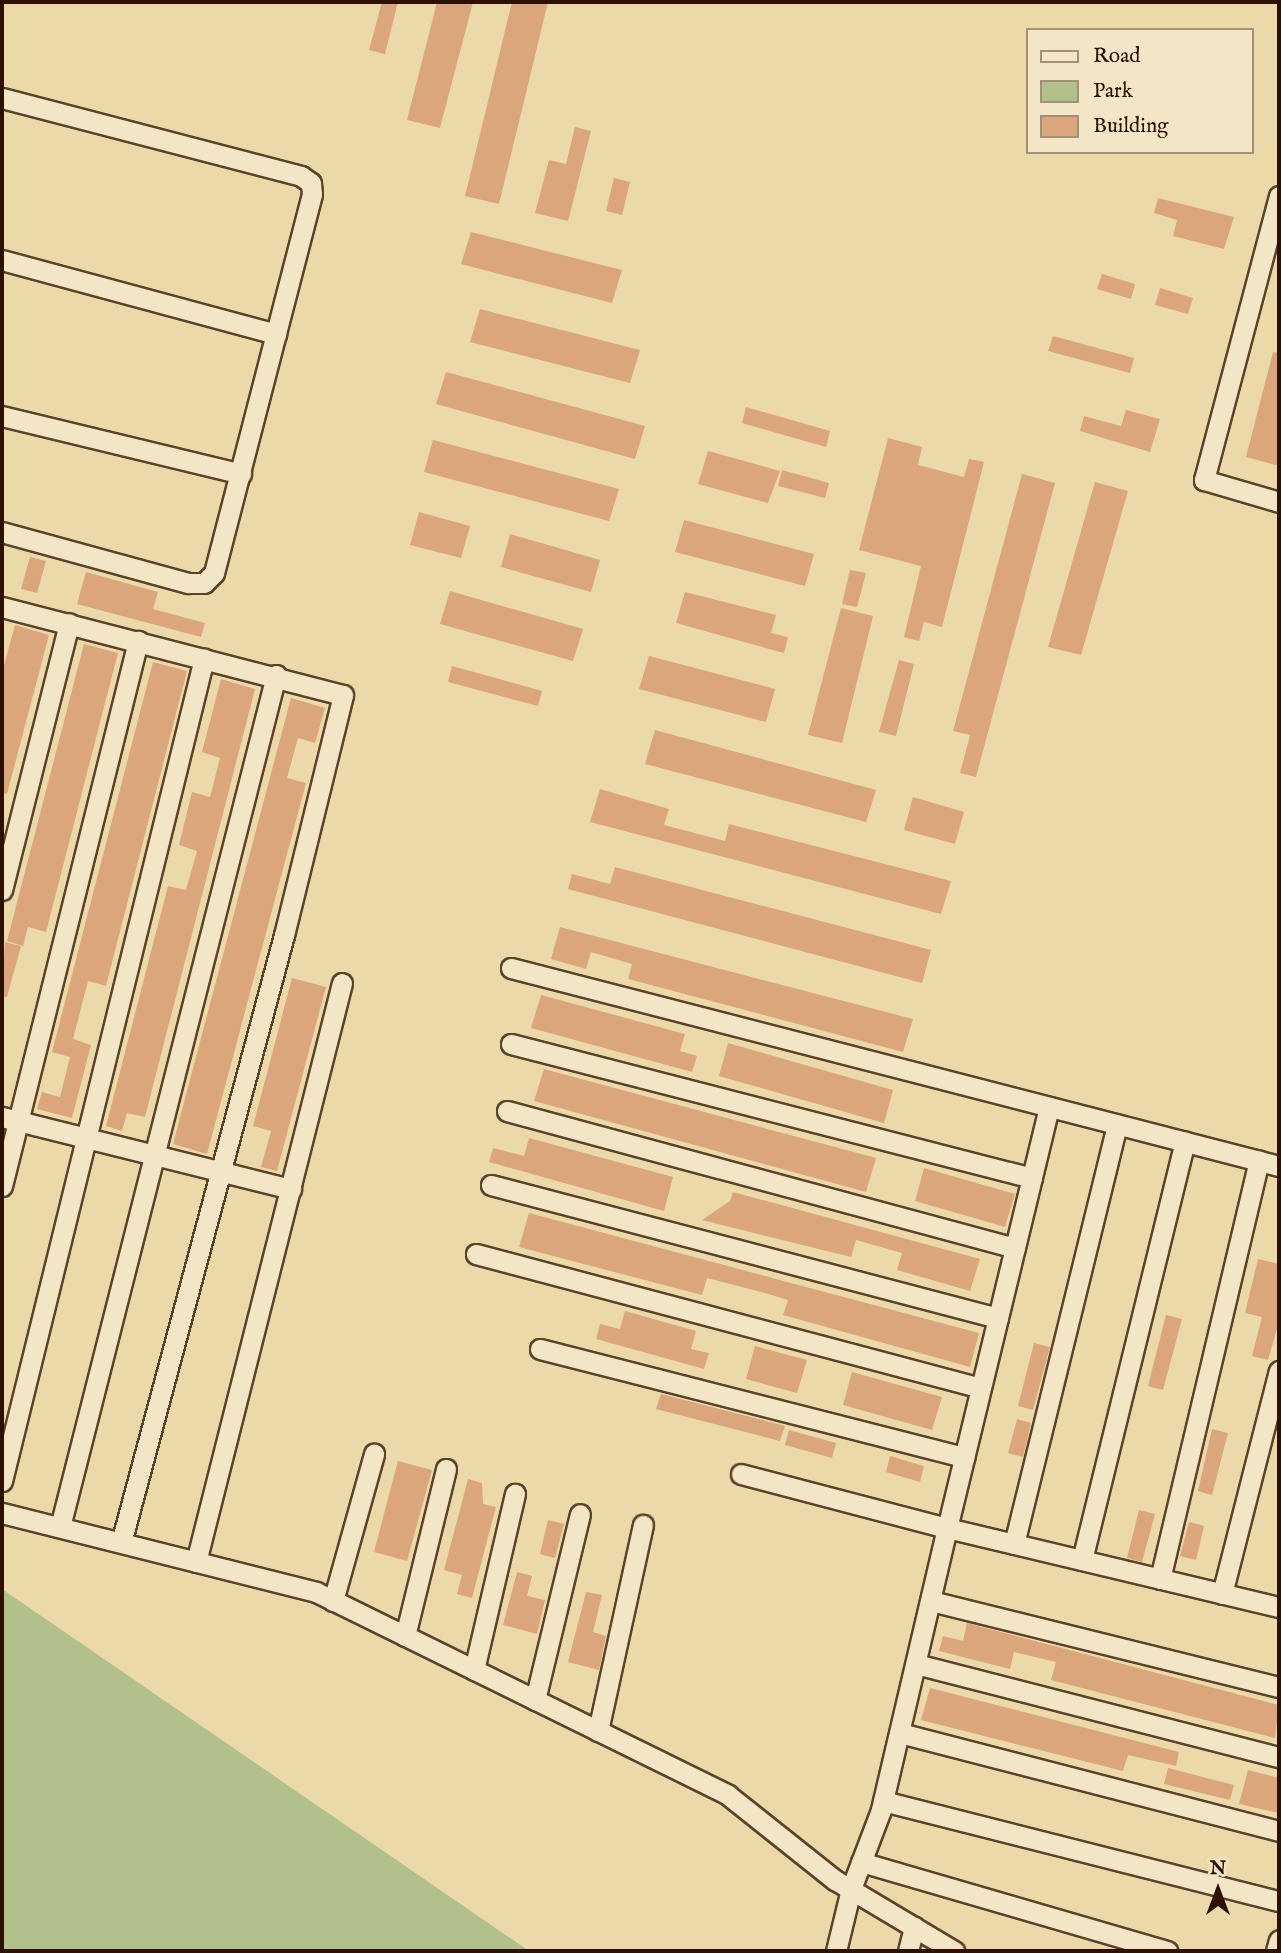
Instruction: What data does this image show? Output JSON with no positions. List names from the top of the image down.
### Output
{
  "legend": ["Road", "Park", "Building"],
  "north": "top"
}
